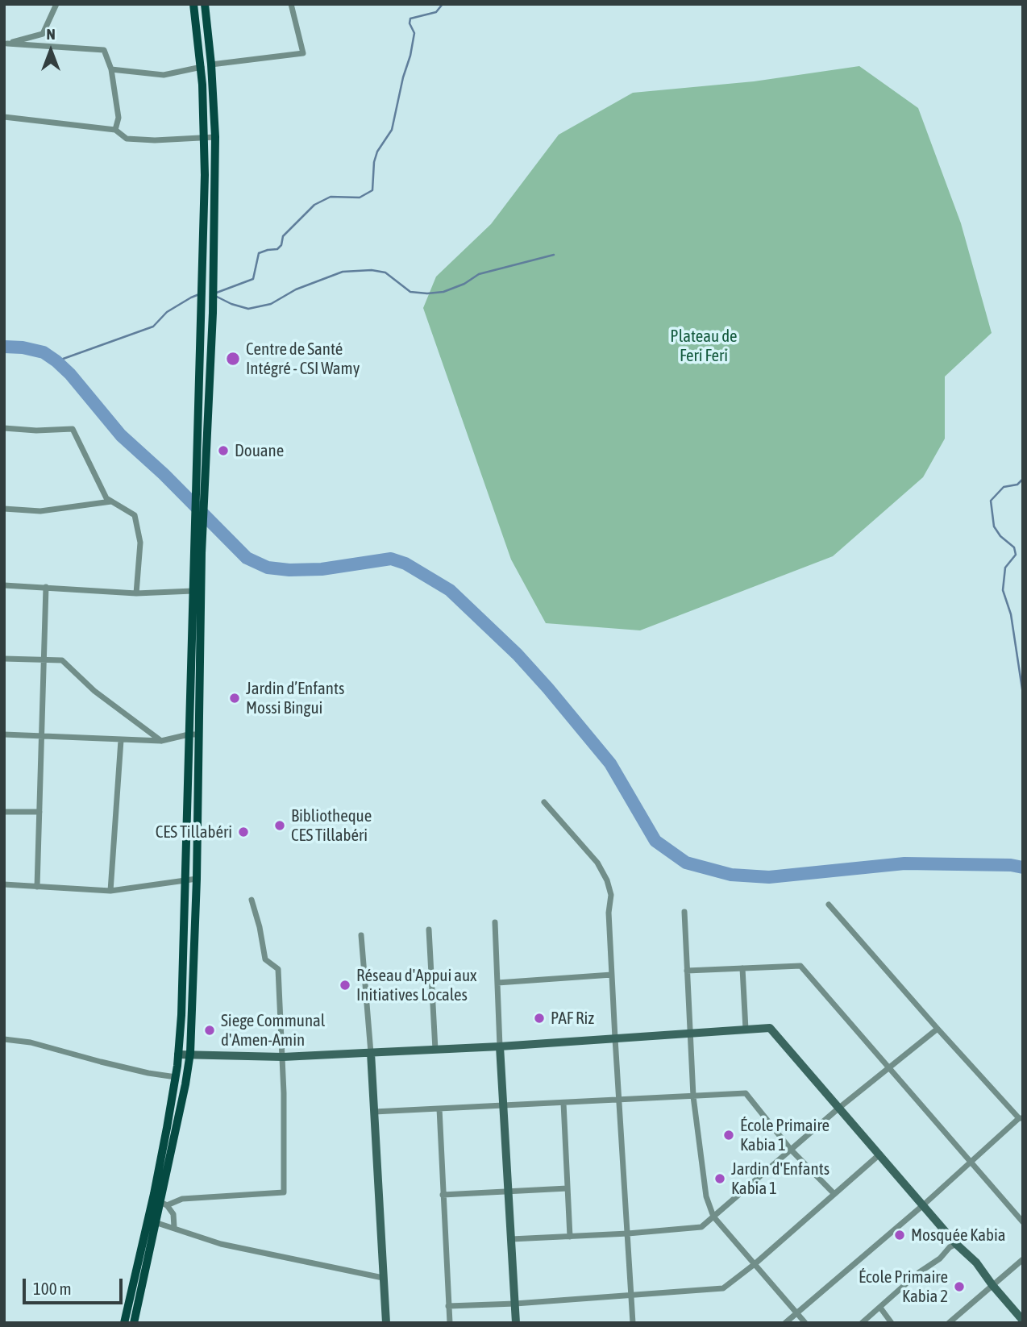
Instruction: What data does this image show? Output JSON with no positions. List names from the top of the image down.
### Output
{
  "parks": ["Plateau de Feri Feri"],
  "places": [
    "Centre de Santé Intégré - CSI Wamy",
    "Douane",
    "Jardin d’Enfants Mossi Bingui",
    "Bibliotheque CES Tillabéri",
    "CES Tillabéri",
    "Réseau d'Appui aux Initiatives Locales",
    "PAF Riz",
    "Siege Communal d'Amen-Amin",
    "École Primaire Kabia 1",
    "Jardin d'Enfants Kabia 1",
    "Mosquée Kabia",
    "École Primaire Kabia 2"
  ],
  "scale_bar": "100 m",
  "north": "top"
}
